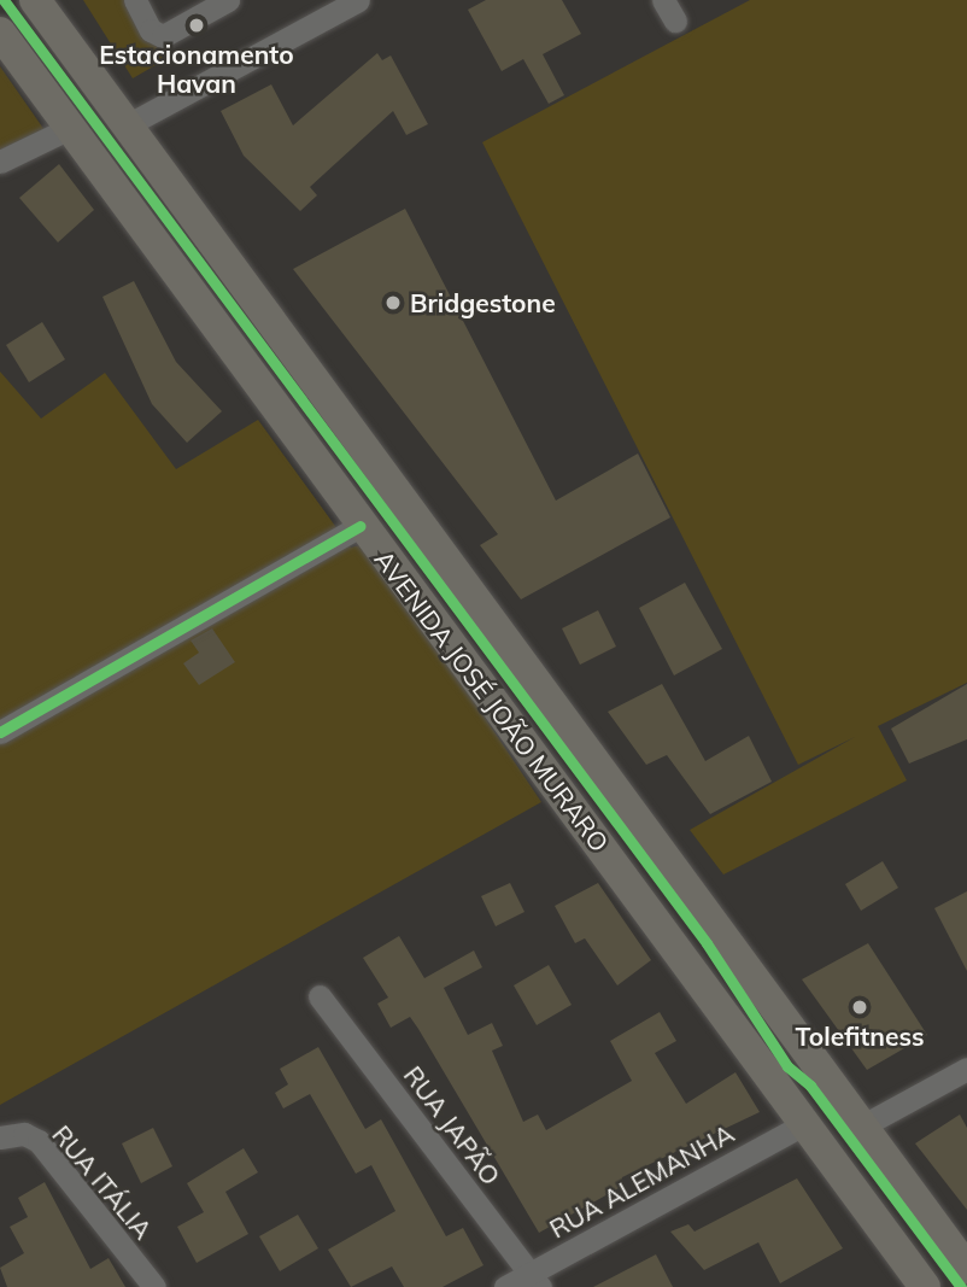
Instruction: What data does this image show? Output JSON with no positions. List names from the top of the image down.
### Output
{
  "streets": {
    "main road": ["AVENIDA JOSÉ JOÃO MURARO"],
    "street": ["RUA JAPÃO", "RUA ALEMANHA", "RUA ITÁLIA"]
  },
  "crossings": [
    ["AVENIDA JOSÉ JOÃO MURARO", "RUA ALEMANHA"],
    ["RUA JAPÃO", "RUA ALEMANHA"]
  ],
  "places": ["Estacionamento Havan", "Bridgestone", "Tolefitness"]
}
